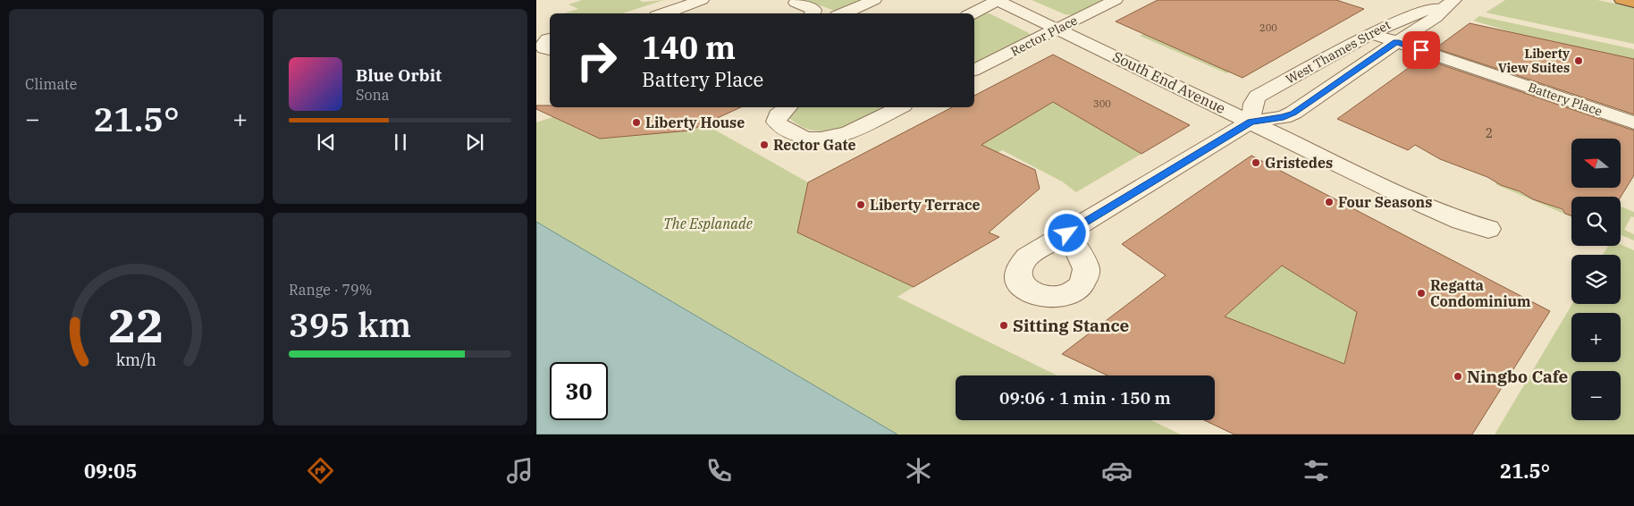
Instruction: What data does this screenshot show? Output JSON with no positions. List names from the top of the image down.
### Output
{
  "streets": {
    "street": [
      "Rector Place",
      "West Thames Street",
      "South End Avenue",
      "Battery Place"
    ]
  },
  "crossings": [
    ["Rector Place", "South End Avenue"],
    ["West Thames Street", "South End Avenue"],
    ["West Thames Street", "Battery Place"]
  ],
  "parks": ["The Esplanade"],
  "places": [
    "Liberty View Suites",
    "Liberty House",
    "Rector Gate",
    "Gristedes",
    "Four Seasons",
    "Liberty Terrace",
    "Regatta Condominium",
    "Sitting Stance",
    "Ningbo Cafe"
  ],
  "house_numbers": ["200", "300", "2"],
  "north": "left",
  "page": {
    "tile": [
      "Climate",
      ["Range · 79%", "395 km"]
    ],
    "turn": ["140 m", "Battery Place"],
    "song": ["Blue Orbit", "Sona"],
    "heat": ["−", "21.5°", "+"],
    "map_buttons": ["+", "−"],
    "limit": "30",
    "trip": "09:06 · 1 min · 150 m",
    "tabs": ["09:05", "21.5°"],
    "gauge": ["22", "km/h"]
  }
}
